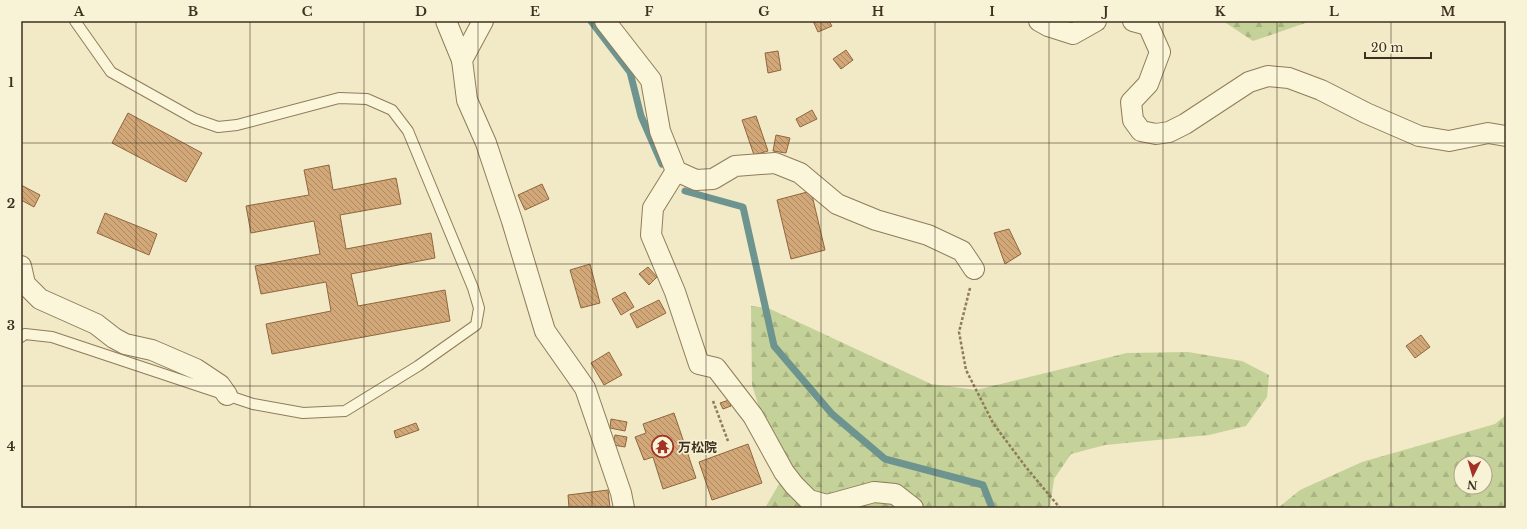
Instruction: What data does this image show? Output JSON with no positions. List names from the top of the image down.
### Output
{
  "places": {
    "temple": ["万松院"]
  },
  "scale_bar": "20 m",
  "north": "bottom",
  "grid": {
    "columns": [
      "A",
      "B",
      "C",
      "D",
      "E",
      "F",
      "G",
      "H",
      "I",
      "J",
      "K",
      "L",
      "M"
    ],
    "rows": [
      "1",
      "2",
      "3",
      "4"
    ]
  }
}
